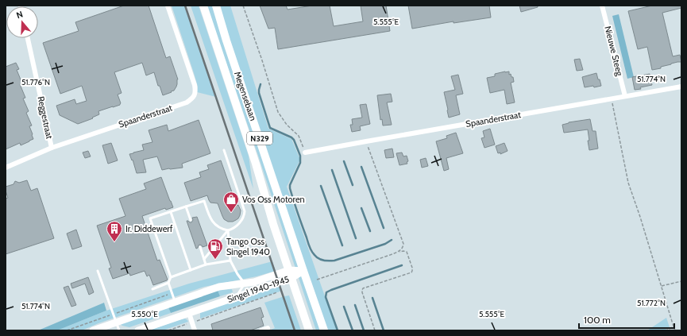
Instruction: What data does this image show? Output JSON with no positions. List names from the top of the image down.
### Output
{
  "streets": {
    "main road": ["Megensebaan", "N329", "Singel 1940-1945"],
    "street": ["Nieuwe Steeg", "Spaanderstraat", "Reggestraat"]
  },
  "crossings": [
    ["Nieuwe Steeg", "Spaanderstraat"],
    ["Megensebaan", "Singel 1940-1945"],
    ["Spaanderstraat", "Reggestraat"]
  ],
  "places": {
    "shop": ["Vos Oss Motoren"],
    "building": ["Ir. Diddewerf"],
    "fuel station": ["Tango Oss Singel 1940"]
  },
  "scale_bar": "100 m",
  "north": "top",
  "coordinates": [
    "5.555°E",
    "51.774°N",
    "51.776°N",
    "51.772°N",
    "5.550°E"
  ]
}
